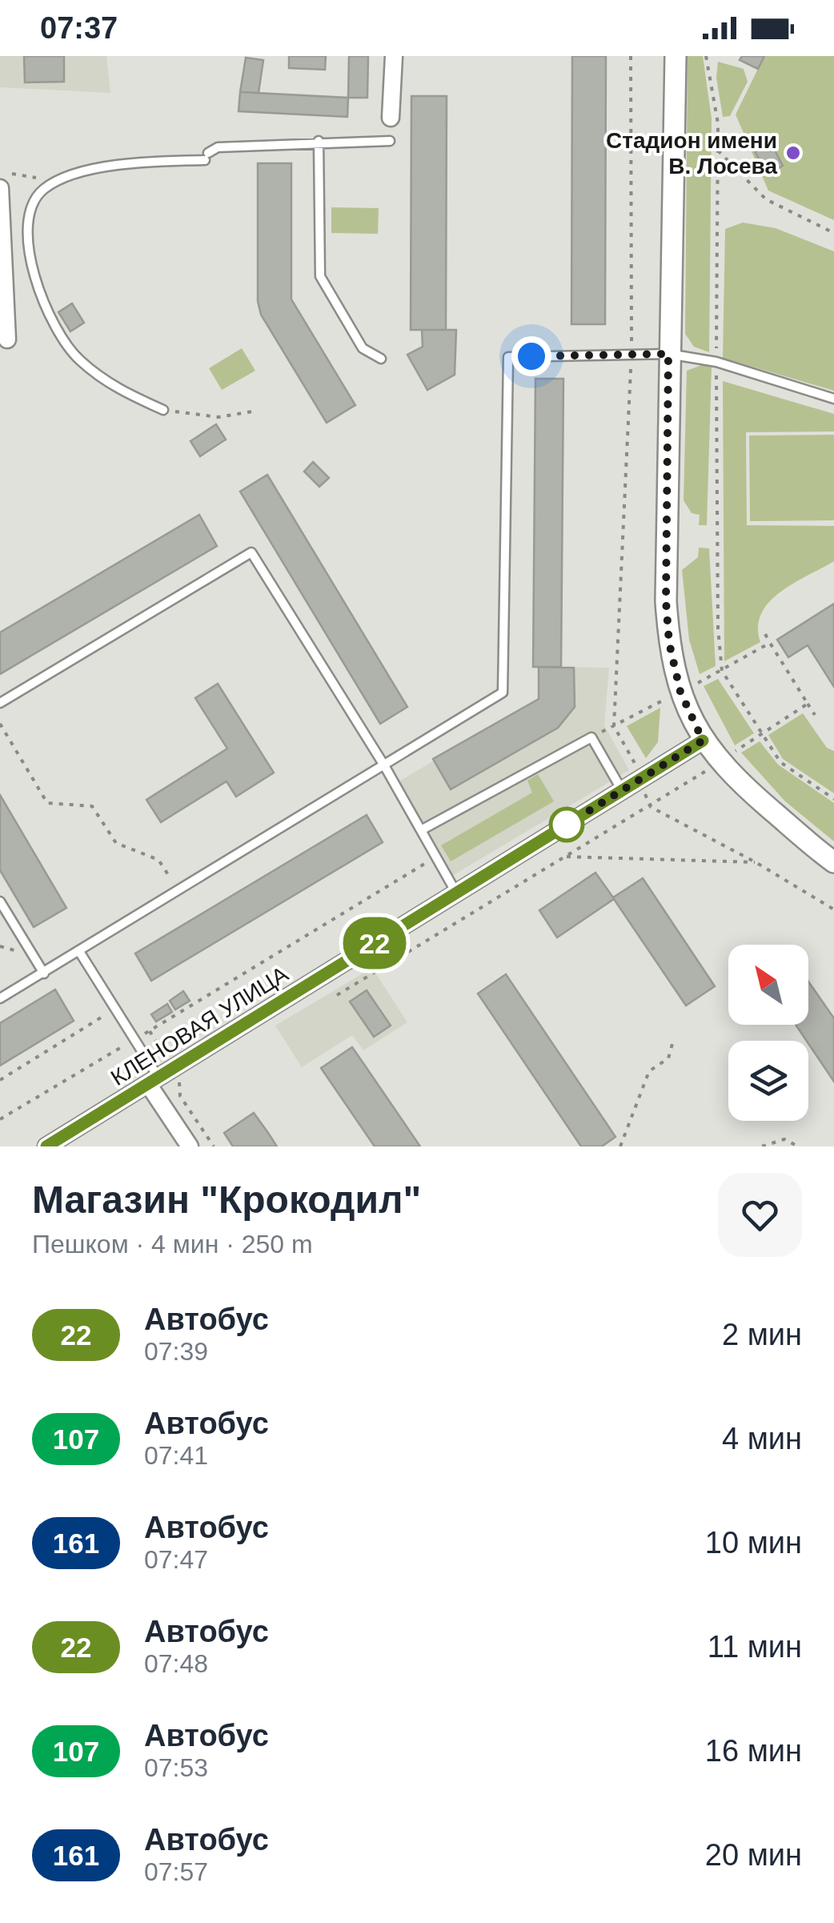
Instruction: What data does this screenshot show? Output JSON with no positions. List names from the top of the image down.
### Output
{
  "streets": {
    "street": ["КЛЕНОВАЯ УЛИЦА"]
  },
  "places": ["Стадион имени В. Лосева"],
  "lines": ["bus line 22"],
  "north": "top left",
  "page": {
    "status": "07:37",
    "on_map": "22",
    "heading": ["Магазин \"Крокодил\"", "Пешком · 4 мин · 250 m"],
    "list": [
      {
        "mark": "22",
        "name": "Автобус",
        "note": "07:39",
        "value": "2 мин"
      },
      {
        "mark": "107",
        "name": "Автобус",
        "note": "07:41",
        "value": "4 мин"
      },
      {
        "mark": "161",
        "name": "Автобус",
        "note": "07:47",
        "value": "10 мин"
      },
      {
        "mark": "22",
        "name": "Автобус",
        "note": "07:48",
        "value": "11 мин"
      },
      {
        "mark": "107",
        "name": "Автобус",
        "note": "07:53",
        "value": "16 мин"
      },
      {
        "mark": "161",
        "name": "Автобус",
        "note": "07:57",
        "value": "20 мин"
      }
    ]
  }
}
